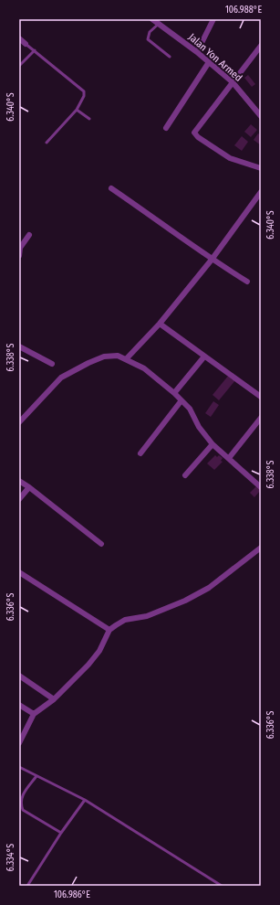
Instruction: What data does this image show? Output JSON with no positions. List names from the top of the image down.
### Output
{
  "streets": {
    "street": ["Jalan Yon Armed"]
  },
  "coordinates": [
    "106.988°E",
    "6.340°S",
    "6.338°S",
    "6.336°S",
    "6.334°S",
    "106.986°E"
  ]
}
